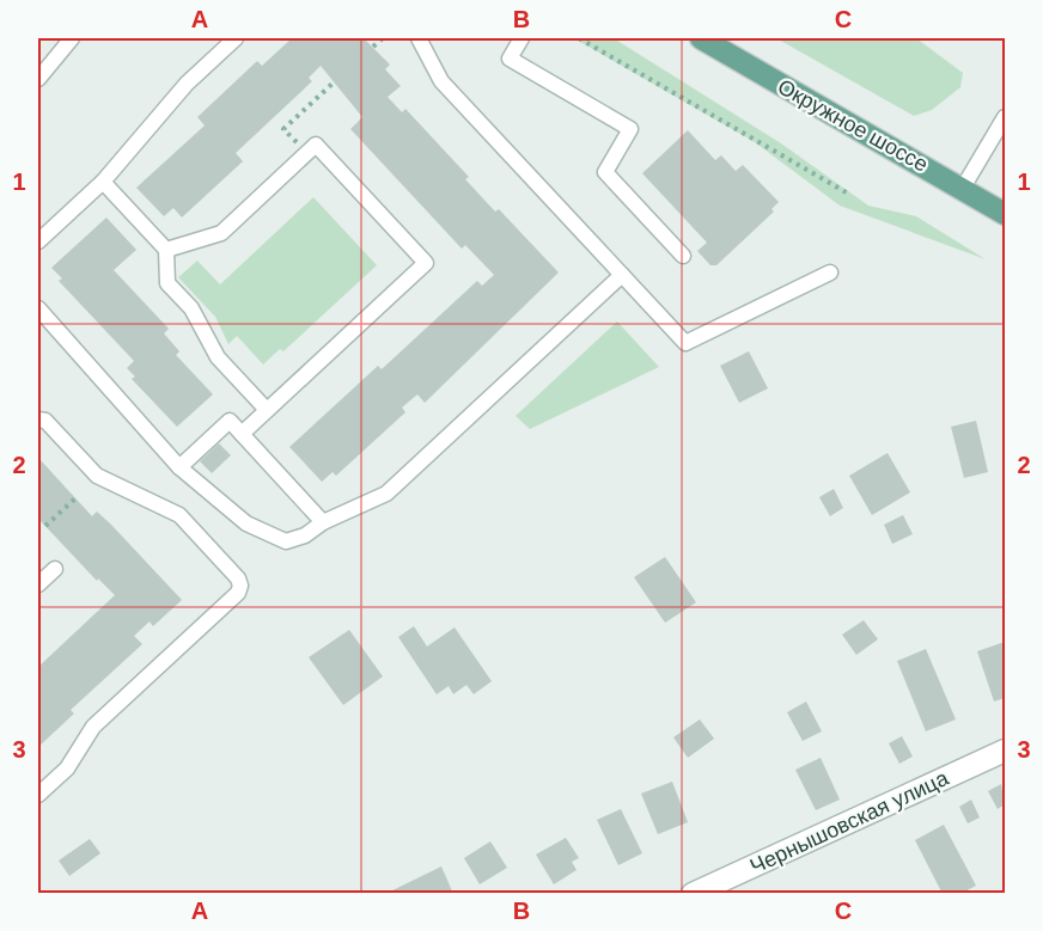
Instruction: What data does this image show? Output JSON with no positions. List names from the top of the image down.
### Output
{
  "streets": {
    "main road": ["Окружное шоссе"],
    "street": ["Чернышовская улица"]
  },
  "grid": {
    "columns": ["A", "B", "C"],
    "rows": ["1", "2", "3"]
  }
}
